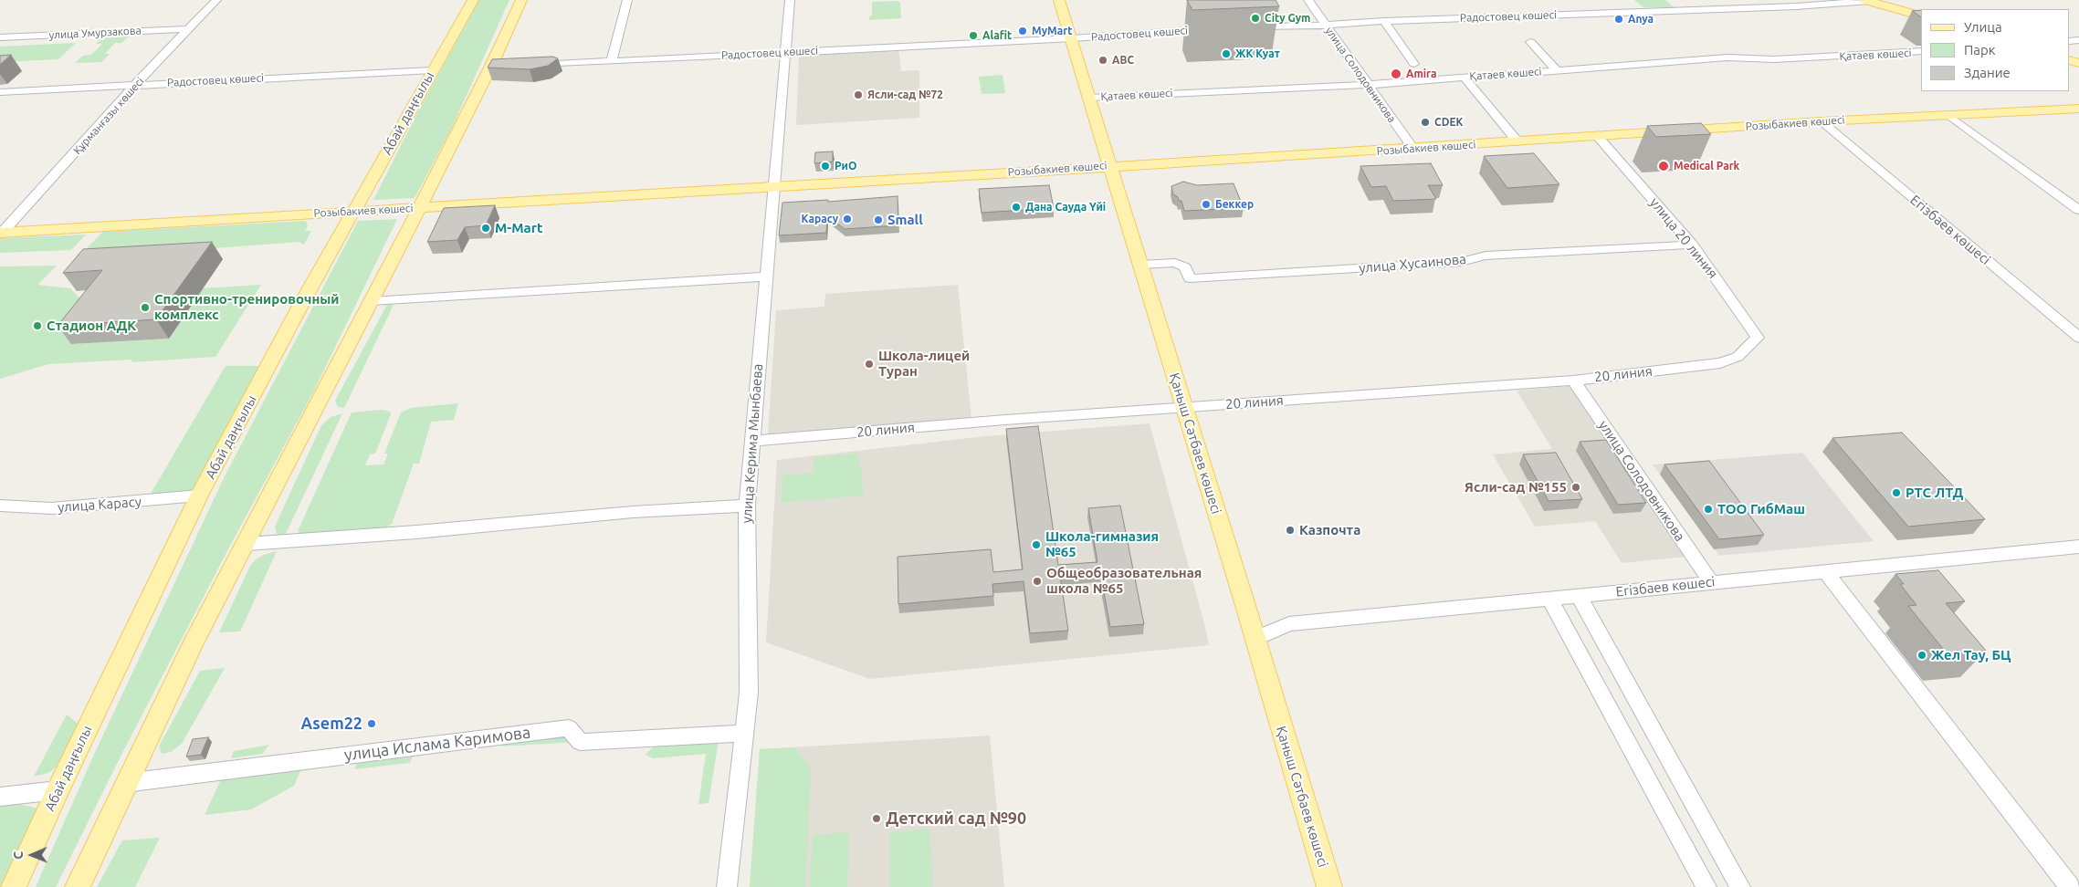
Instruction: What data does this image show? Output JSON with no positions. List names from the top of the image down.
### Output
{
  "streets": {
    "main road": ["Абай даңғылы", "Розыбакиев көшесі", "Қаныш Сәтбаев көшесі"],
    "street": [
      "Радостовец көшесі",
      "улица Умурзакова",
      "Қатаев көшесі",
      "улица Солодовникова",
      "Құрманғазы көшесі",
      "Егізбаев көшесі",
      "улица 20 линия",
      "улица Хусаинова",
      "20 линия",
      "улица Керима Мынбаева",
      "улица Карасу",
      "улица Ислама Каримова"
    ]
  },
  "crossings": [
    ["Радостовец көшесі", "улица Солодовникова"],
    ["Радостовец көшесі", "Абай даңғылы"],
    ["Радостовец көшесі", "Құрманғазы көшесі"],
    ["Радостовец көшесі", "улица Керима Мынбаева"],
    ["Радостовец көшесі", "Қаныш Сәтбаев көшесі"],
    ["улица Умурзакова", "Құрманғазы көшесі"],
    ["Қатаев көшесі", "улица Солодовникова"],
    ["Қатаев көшесі", "Қаныш Сәтбаев көшесі"],
    ["улица Солодовникова", "Розыбакиев көшесі"],
    ["улица Солодовникова", "Егізбаев көшесі"],
    ["улица Солодовникова", "20 линия"],
    ["Абай даңғылы", "Розыбакиев көшесі"],
    ["Абай даңғылы", "улица Карасу"],
    ["Құрманғазы көшесі", "Розыбакиев көшесі"],
    ["Розыбакиев көшесі", "Егізбаев көшесі"],
    ["Розыбакиев көшесі", "улица 20 линия"],
    ["Розыбакиев көшесі", "улица Керима Мынбаева"],
    ["Розыбакиев көшесі", "Қаныш Сәтбаев көшесі"],
    ["Егізбаев көшесі", "Қаныш Сәтбаев көшесі"],
    ["улица 20 линия", "улица Хусаинова"],
    ["улица 20 линия", "20 линия"],
    ["улица Хусаинова", "Қаныш Сәтбаев көшесі"],
    ["20 линия", "улица Керима Мынбаева"],
    ["20 линия", "Қаныш Сәтбаев көшесі"],
    ["улица Керима Мынбаева", "улица Ислама Каримова"]
  ],
  "places": [
    "City Gym",
    "Anya",
    "MyMart",
    "Alafit",
    "ЖК Куат",
    "ABC",
    "Amira",
    "Ясли-сад №72",
    "CDEK",
    "РиО",
    "Medical Park",
    "Беккер",
    "Дана Сауда Үйі",
    "Карасу",
    "Small",
    "M-Mart",
    "Спортивно-тренировочный комплекс",
    "Стадион АДК",
    "Школа-лицей Туран",
    "Ясли-сад №155",
    "РТС ЛТД",
    "ТОО ГибМаш",
    "Казпочта",
    "Школа-гимназия №65",
    "Общеобразовательная школа №65",
    "Жел Тау, БЦ",
    "Asem22",
    "Детский сад №90"
  ],
  "legend": ["Улица", "Парк", "Здание"],
  "north": "left"
}
